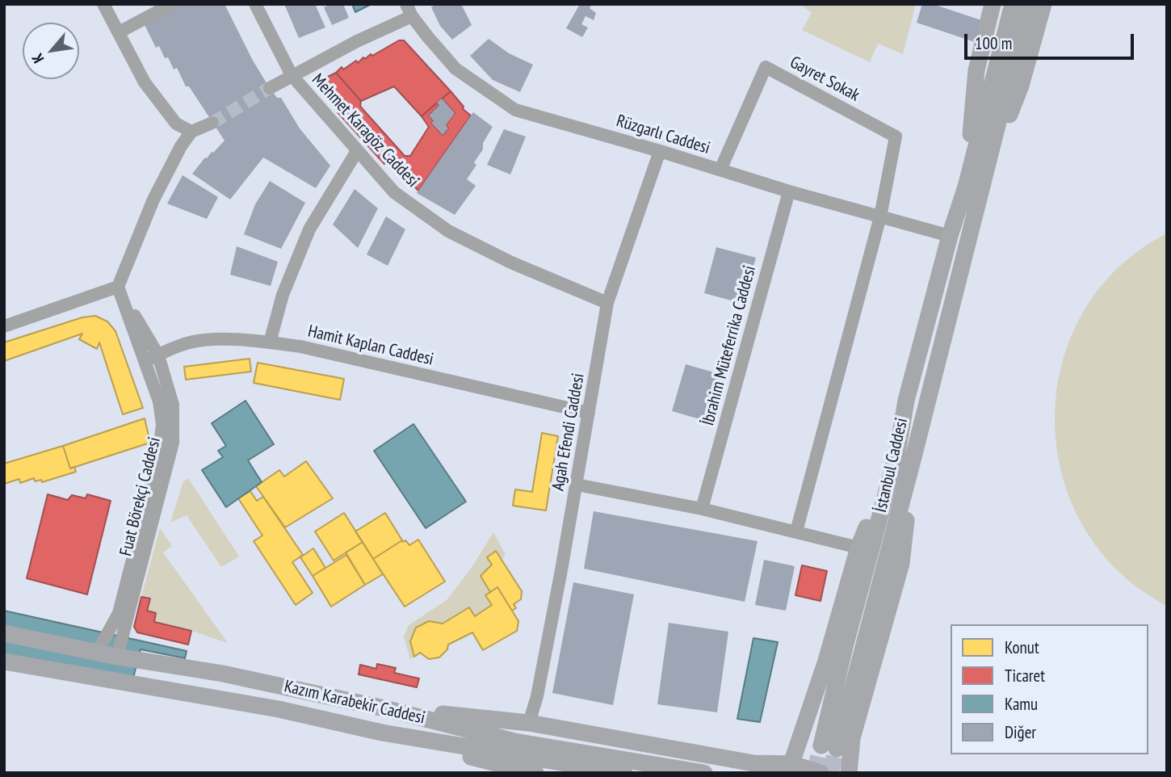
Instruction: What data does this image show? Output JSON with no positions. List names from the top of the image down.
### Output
{
  "streets": {
    "main road": ["İstanbul Caddesi", "Kazım Karabekir Caddesi"],
    "street": [
      "Gayret Sokak",
      "Mehmet Karagöz Caddesi",
      "Rüzgarlı Caddesi",
      "Hamit Kaplan Caddesi",
      "İbrahim Müteferrika Caddesi",
      "Agah Efendi Caddesi",
      "Fuat Börekçi Caddesi"
    ]
  },
  "crossings": [
    ["Gayret Sokak", "Rüzgarlı Caddesi"],
    ["Mehmet Karagöz Caddesi", "Agah Efendi Caddesi"],
    ["Rüzgarlı Caddesi", "İbrahim Müteferrika Caddesi"],
    ["Rüzgarlı Caddesi", "Agah Efendi Caddesi"],
    ["Rüzgarlı Caddesi", "İstanbul Caddesi"],
    ["Hamit Kaplan Caddesi", "Agah Efendi Caddesi"],
    ["Hamit Kaplan Caddesi", "Fuat Börekçi Caddesi"],
    ["Fuat Börekçi Caddesi", "Kazım Karabekir Caddesi"]
  ],
  "legend": [
    "Konut",
    "Ticaret",
    "Kamu",
    "Diğer"
  ],
  "scale_bar": "100 m",
  "north": "bottom left"
}
